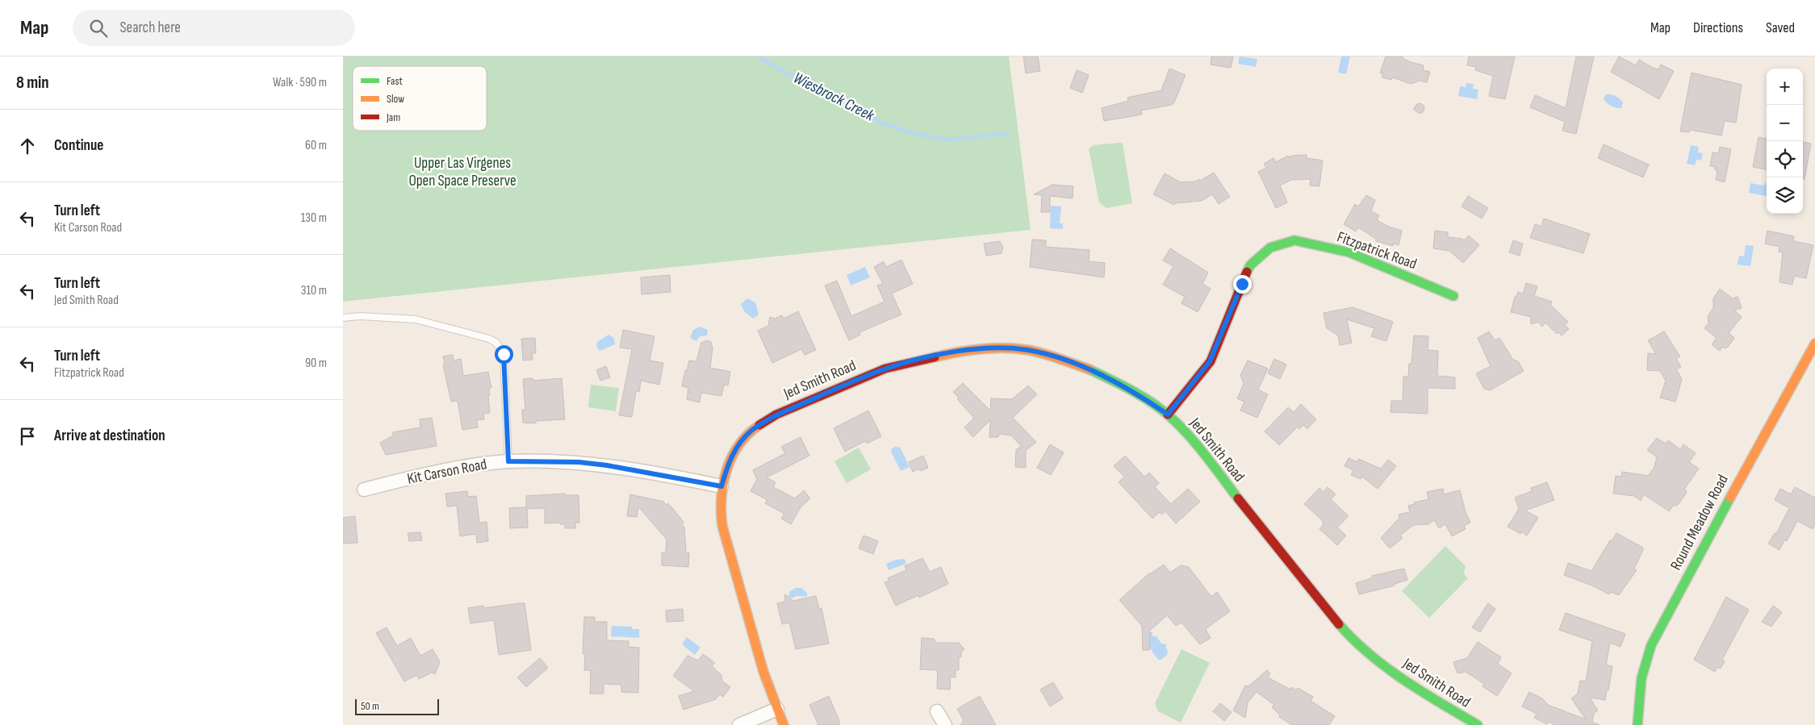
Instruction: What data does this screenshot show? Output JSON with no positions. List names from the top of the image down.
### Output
{
  "streets": {
    "street": [
      "Fitzpatrick Road",
      "Jed Smith Road",
      "Kit Carson Road",
      "Round Meadow Road"
    ]
  },
  "crossings": [
    ["Fitzpatrick Road", "Jed Smith Road"],
    ["Jed Smith Road", "Kit Carson Road"]
  ],
  "water": ["Wiesbrock Creek"],
  "parks": ["Upper Las Virgenes Open Space Preserve"],
  "legend": ["Fast", "Slow", "Jam"],
  "scale_bar": "50 m",
  "page": {
    "header": "Map",
    "search": "Search here",
    "nav": ["Map", "Directions", "Saved"],
    "heading": ["8 min", "Walk · 590 m"],
    "map_buttons": ["+", "−"],
    "list": [
      ["Continue", "60 m"],
      ["Turn left", "Kit Carson Road", "130 m"],
      ["Turn left", "Jed Smith Road", "310 m"],
      ["Turn left", "Fitzpatrick Road", "90 m"],
      "Arrive at destination"
    ],
    "scale": "50 m"
  }
}
